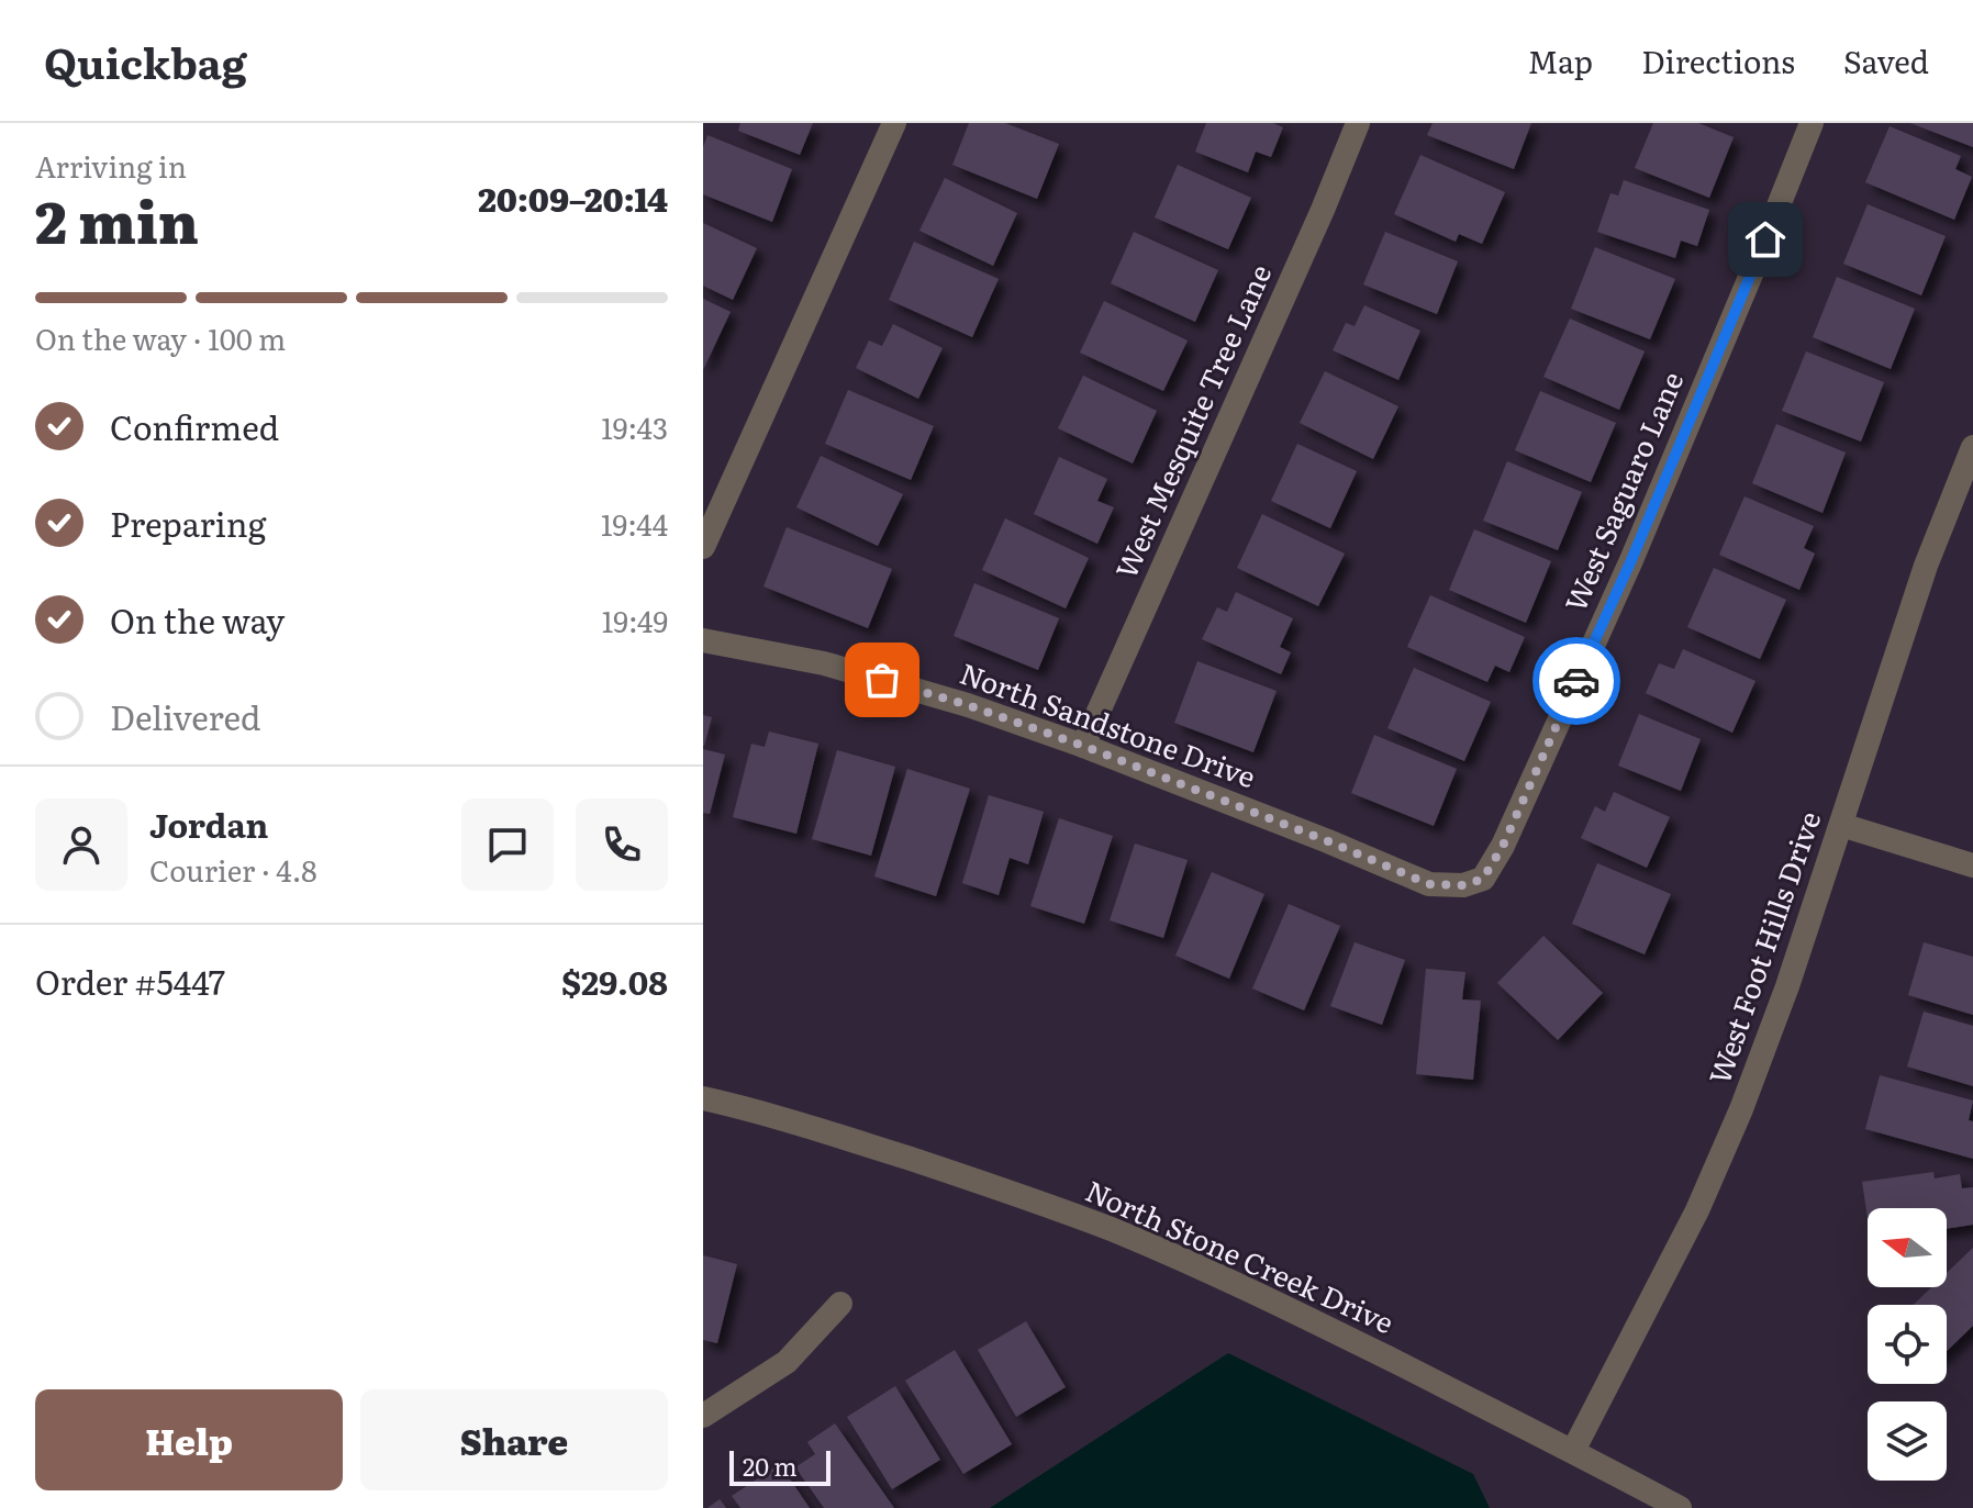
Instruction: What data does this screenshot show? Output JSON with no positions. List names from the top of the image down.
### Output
{
  "streets": {
    "street": [
      "West Mesquite Tree Lane",
      "West Saguaro Lane",
      "North Sandstone Drive",
      "West Foot Hills Drive",
      "North Stone Creek Drive"
    ]
  },
  "crossings": [
    ["West Mesquite Tree Lane", "North Sandstone Drive"],
    ["West Saguaro Lane", "North Sandstone Drive"],
    ["West Foot Hills Drive", "North Stone Creek Drive"]
  ],
  "scale_bar": "20 m",
  "north": "left",
  "page": {
    "header": "Quickbag",
    "nav": ["Map", "Directions", "Saved"],
    "heading": ["2 min", "Arriving in", "20:09–20:14"],
    "panel": [
      "Jordan",
      "Courier · 4.8",
      "Order #5447",
      "$29.08"
    ],
    "bar": "On the way · 100 m",
    "list": [
      ["Confirmed", "19:43"],
      ["Preparing", "19:44"],
      ["On the way", "19:49"],
      "Delivered"
    ],
    "buttons": ["Help", "Share"],
    "scale": "20 m"
  }
}
